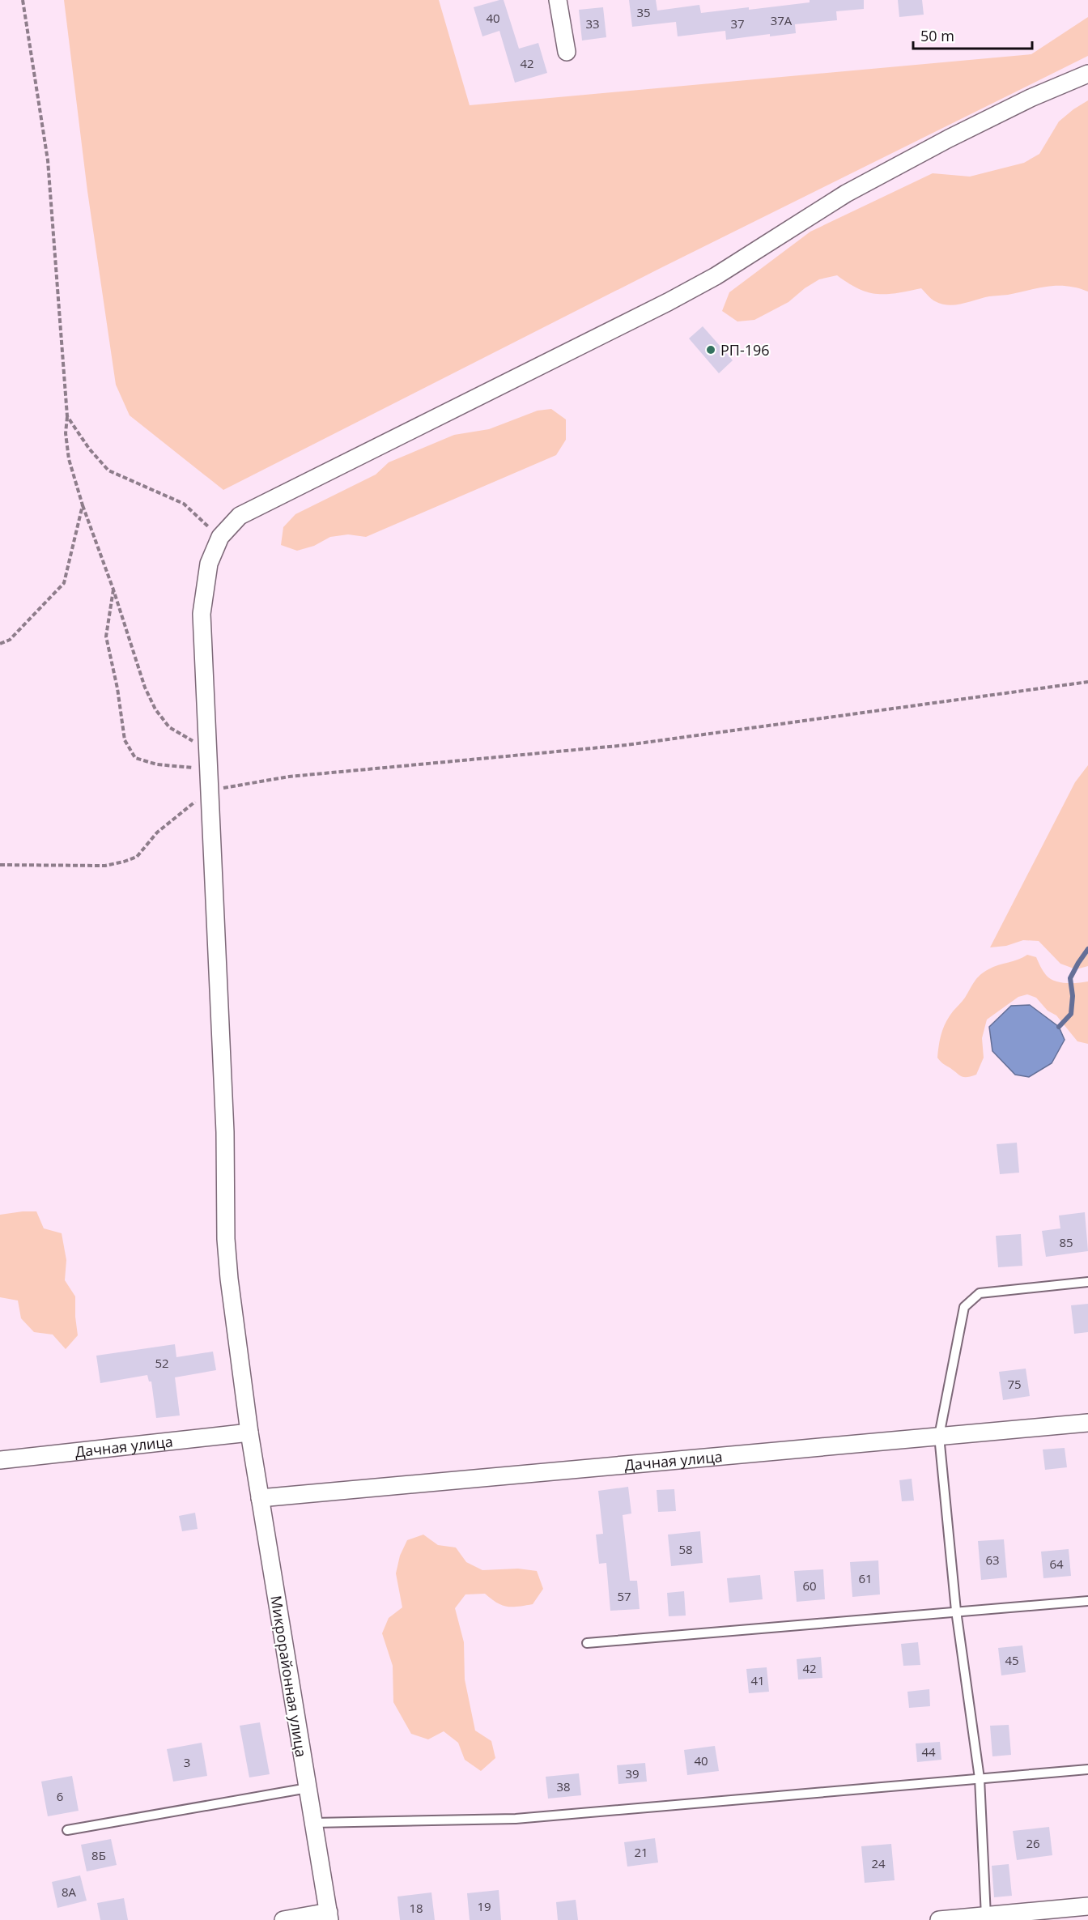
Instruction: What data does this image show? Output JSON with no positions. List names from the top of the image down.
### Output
{
  "streets": {
    "street": ["Дачная улица", "Микрорайонная улица"]
  },
  "crossings": [
    ["Дачная улица", "Микрорайонная улица"]
  ],
  "places": ["РП-196"],
  "house_numbers": [
    "35",
    "40",
    "37А",
    "33",
    "37",
    "42",
    "85",
    "52",
    "75",
    "58",
    "63",
    "64",
    "61",
    "60",
    "57",
    "45",
    "42",
    "41",
    "44",
    "40",
    "3",
    "39",
    "38",
    "6",
    "26",
    "21",
    "8Б",
    "24",
    "8А",
    "19",
    "18"
  ],
  "scale_bar": "50 m"
}
